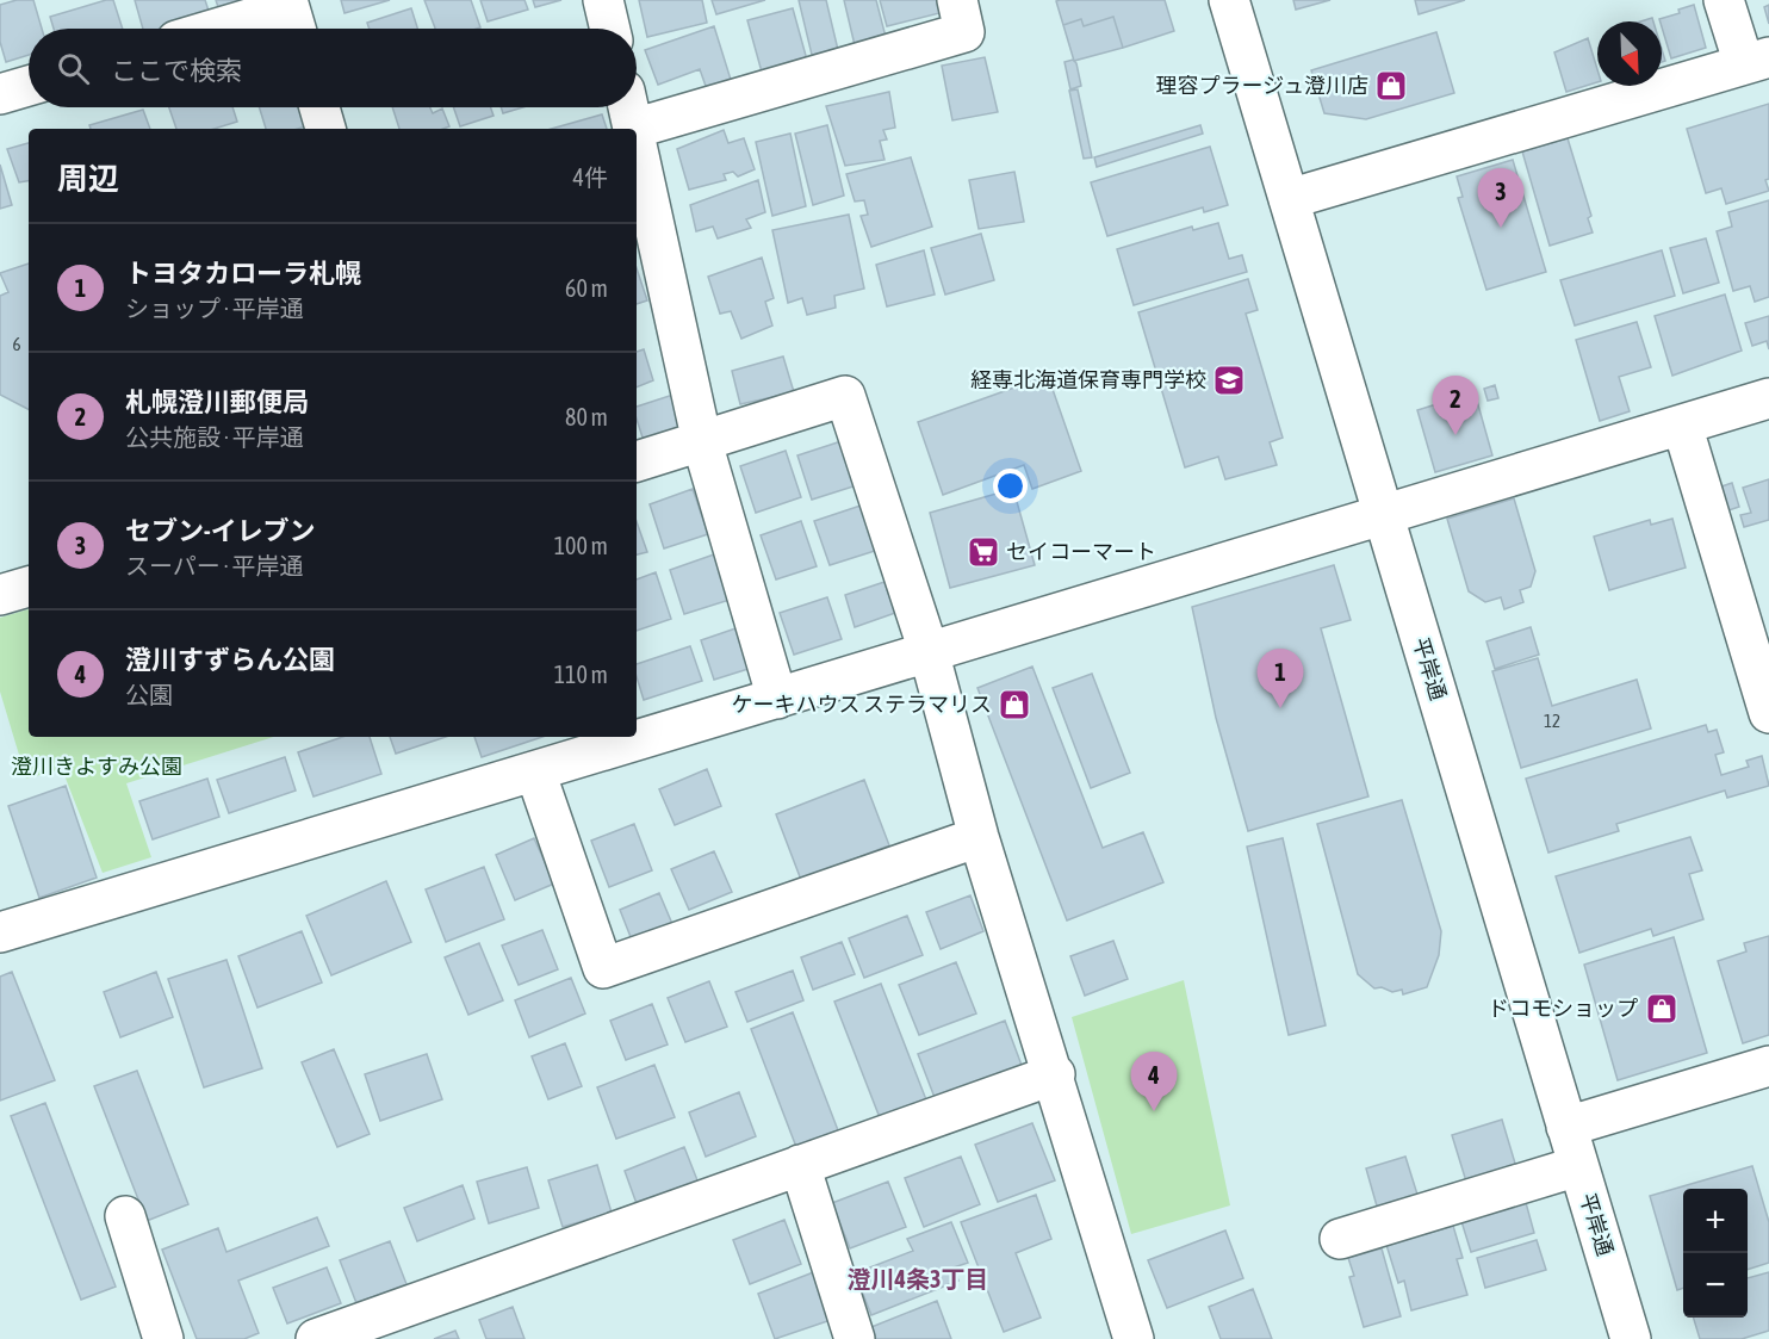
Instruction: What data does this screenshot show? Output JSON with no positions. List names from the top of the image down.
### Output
{
  "streets": {
    "street": ["平岸通"]
  },
  "districts": ["澄川4条3丁目"],
  "parks": ["澄川きよすみ公園"],
  "places": {
    "shop": ["理容プラージュ澄川店", "ケーキハウス ステラマリス", "ドコモショップ"],
    "school or university": ["経専北海道保育専門学校"],
    "supermarket": ["セイコーマート"]
  },
  "house_numbers": ["6", "12"],
  "north": "bottom right",
  "page": {
    "search": "ここで検索",
    "heading": ["周辺", "4件"],
    "pins": [
      "3",
      "2",
      "1",
      "4"
    ],
    "list": [
      {
        "mark": "1",
        "name": "トヨタカローラ札幌",
        "note": "ショップ · 平岸通",
        "value": "60 m"
      },
      {
        "mark": "2",
        "name": "札幌澄川郵便局",
        "note": "公共施設 · 平岸通",
        "value": "80 m"
      },
      {
        "mark": "3",
        "name": "セブン-イレブン",
        "note": "スーパー · 平岸通",
        "value": "100 m"
      },
      {
        "mark": "4",
        "name": "澄川すずらん公園",
        "note": "公園",
        "value": "110 m"
      }
    ],
    "map_buttons": ["+", "−"]
  }
}
